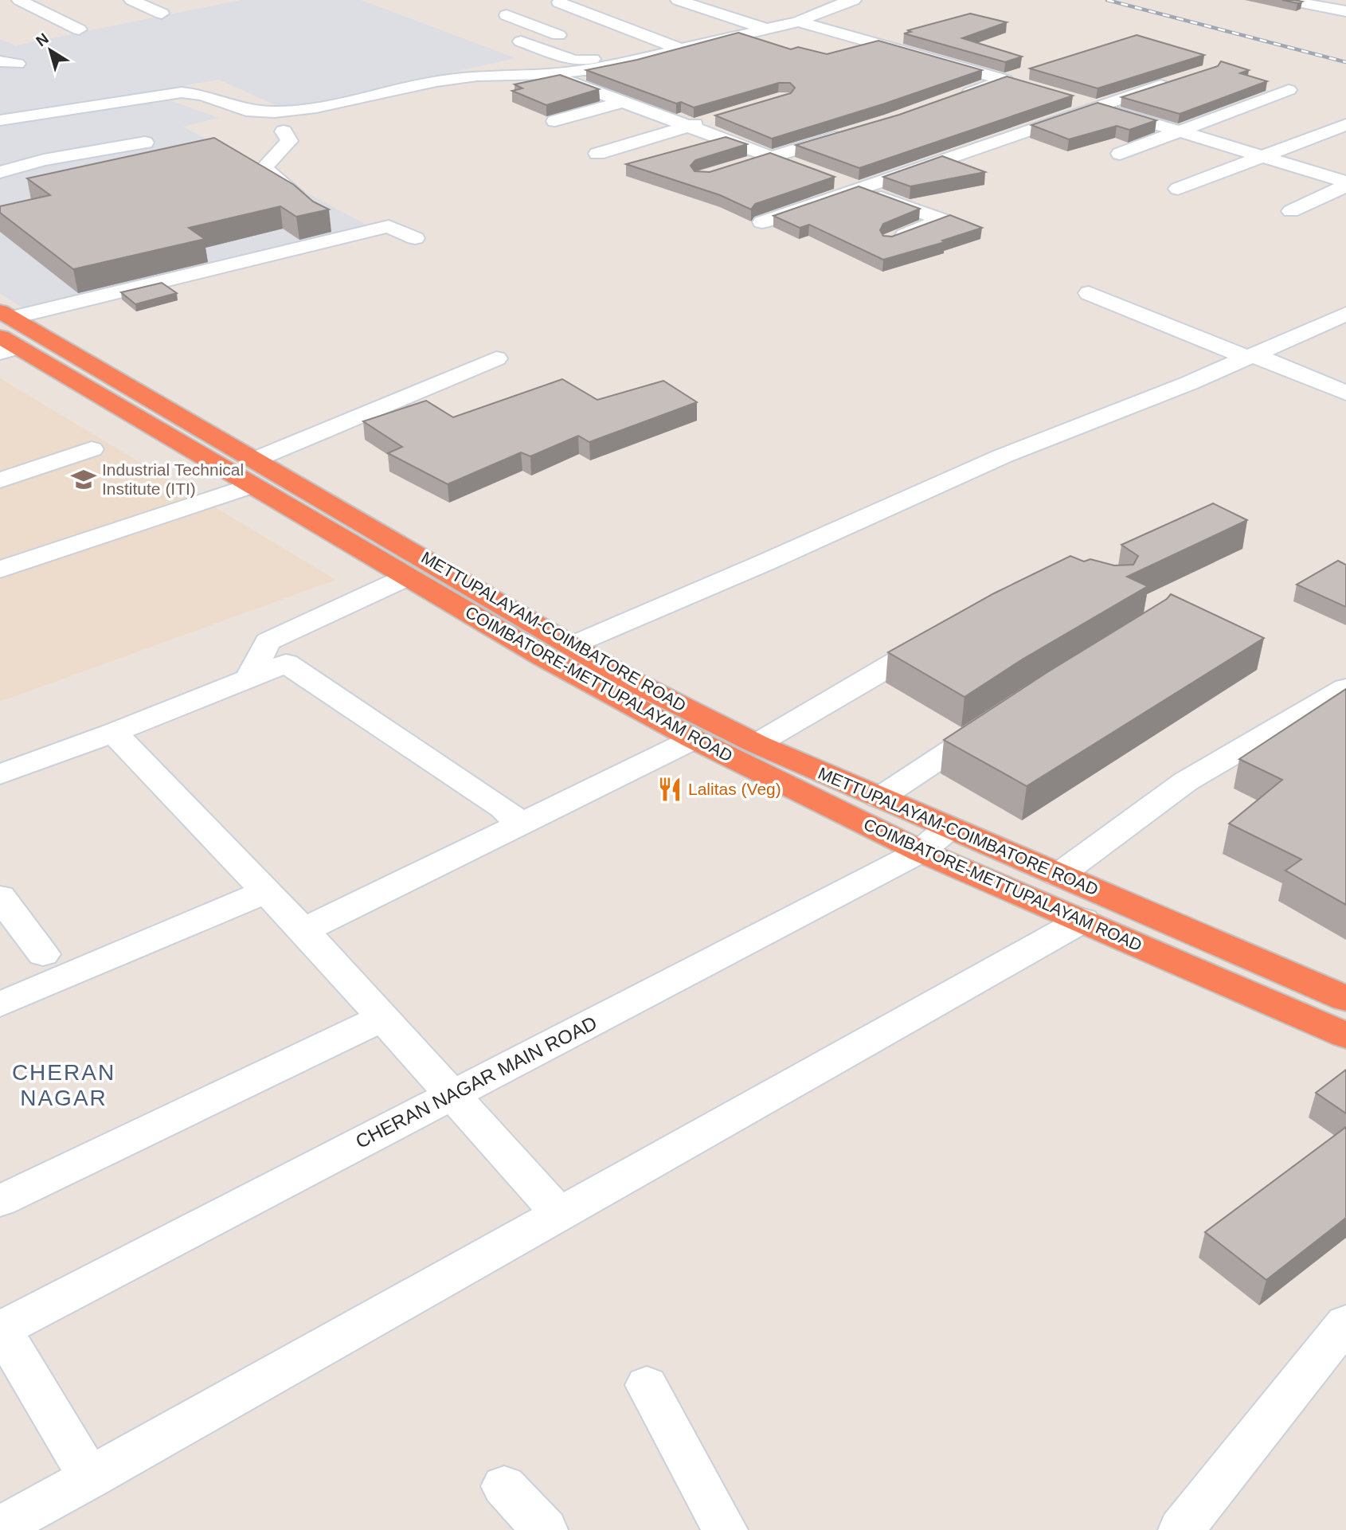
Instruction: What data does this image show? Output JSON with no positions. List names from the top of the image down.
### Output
{
  "streets": {
    "highway": ["METTUPALAYAM-COIMBATORE ROAD", "COIMBATORE-METTUPALAYAM ROAD"],
    "street": ["CHERAN NAGAR MAIN ROAD"]
  },
  "crossings": [
    ["METTUPALAYAM-COIMBATORE ROAD", "COIMBATORE-METTUPALAYAM ROAD"],
    ["METTUPALAYAM-COIMBATORE ROAD", "CHERAN NAGAR MAIN ROAD"],
    ["COIMBATORE-METTUPALAYAM ROAD", "CHERAN NAGAR MAIN ROAD"]
  ],
  "districts": ["CHERAN NAGAR"],
  "places": {
    "school or university": ["Industrial Technical Institute (ITI)"],
    "restaurant": ["Lalitas (Veg)"]
  },
  "north": "top left"
}
